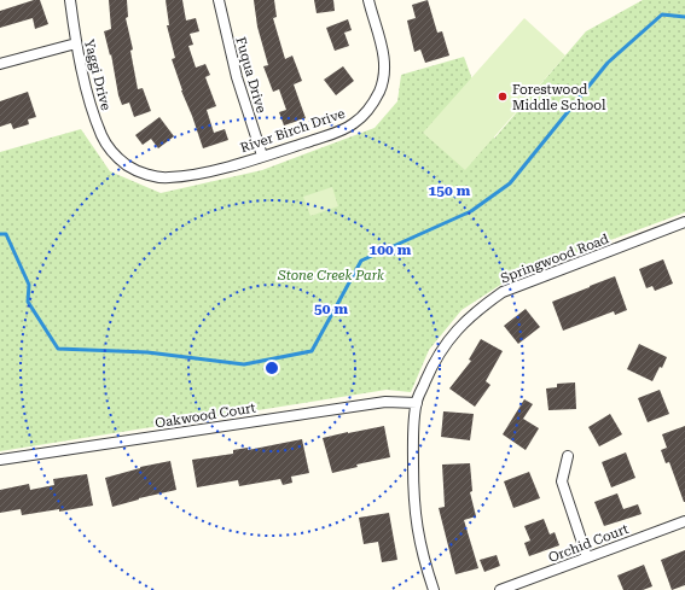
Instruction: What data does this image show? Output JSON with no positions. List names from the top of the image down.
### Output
{
  "streets": {
    "street": [
      "Yaggi Drive",
      "Fuqua Drive",
      "River Birch Drive",
      "Springwood Road",
      "Oakwood Court",
      "Orchid Court"
    ]
  },
  "crossings": [
    ["Yaggi Drive", "River Birch Drive"],
    ["Fuqua Drive", "River Birch Drive"],
    ["Springwood Road", "Oakwood Court"]
  ],
  "parks": ["Stone Creek Park"],
  "places": ["Forestwood Middle School"],
  "rings": ["150 m", "100 m", "50 m"]
}
